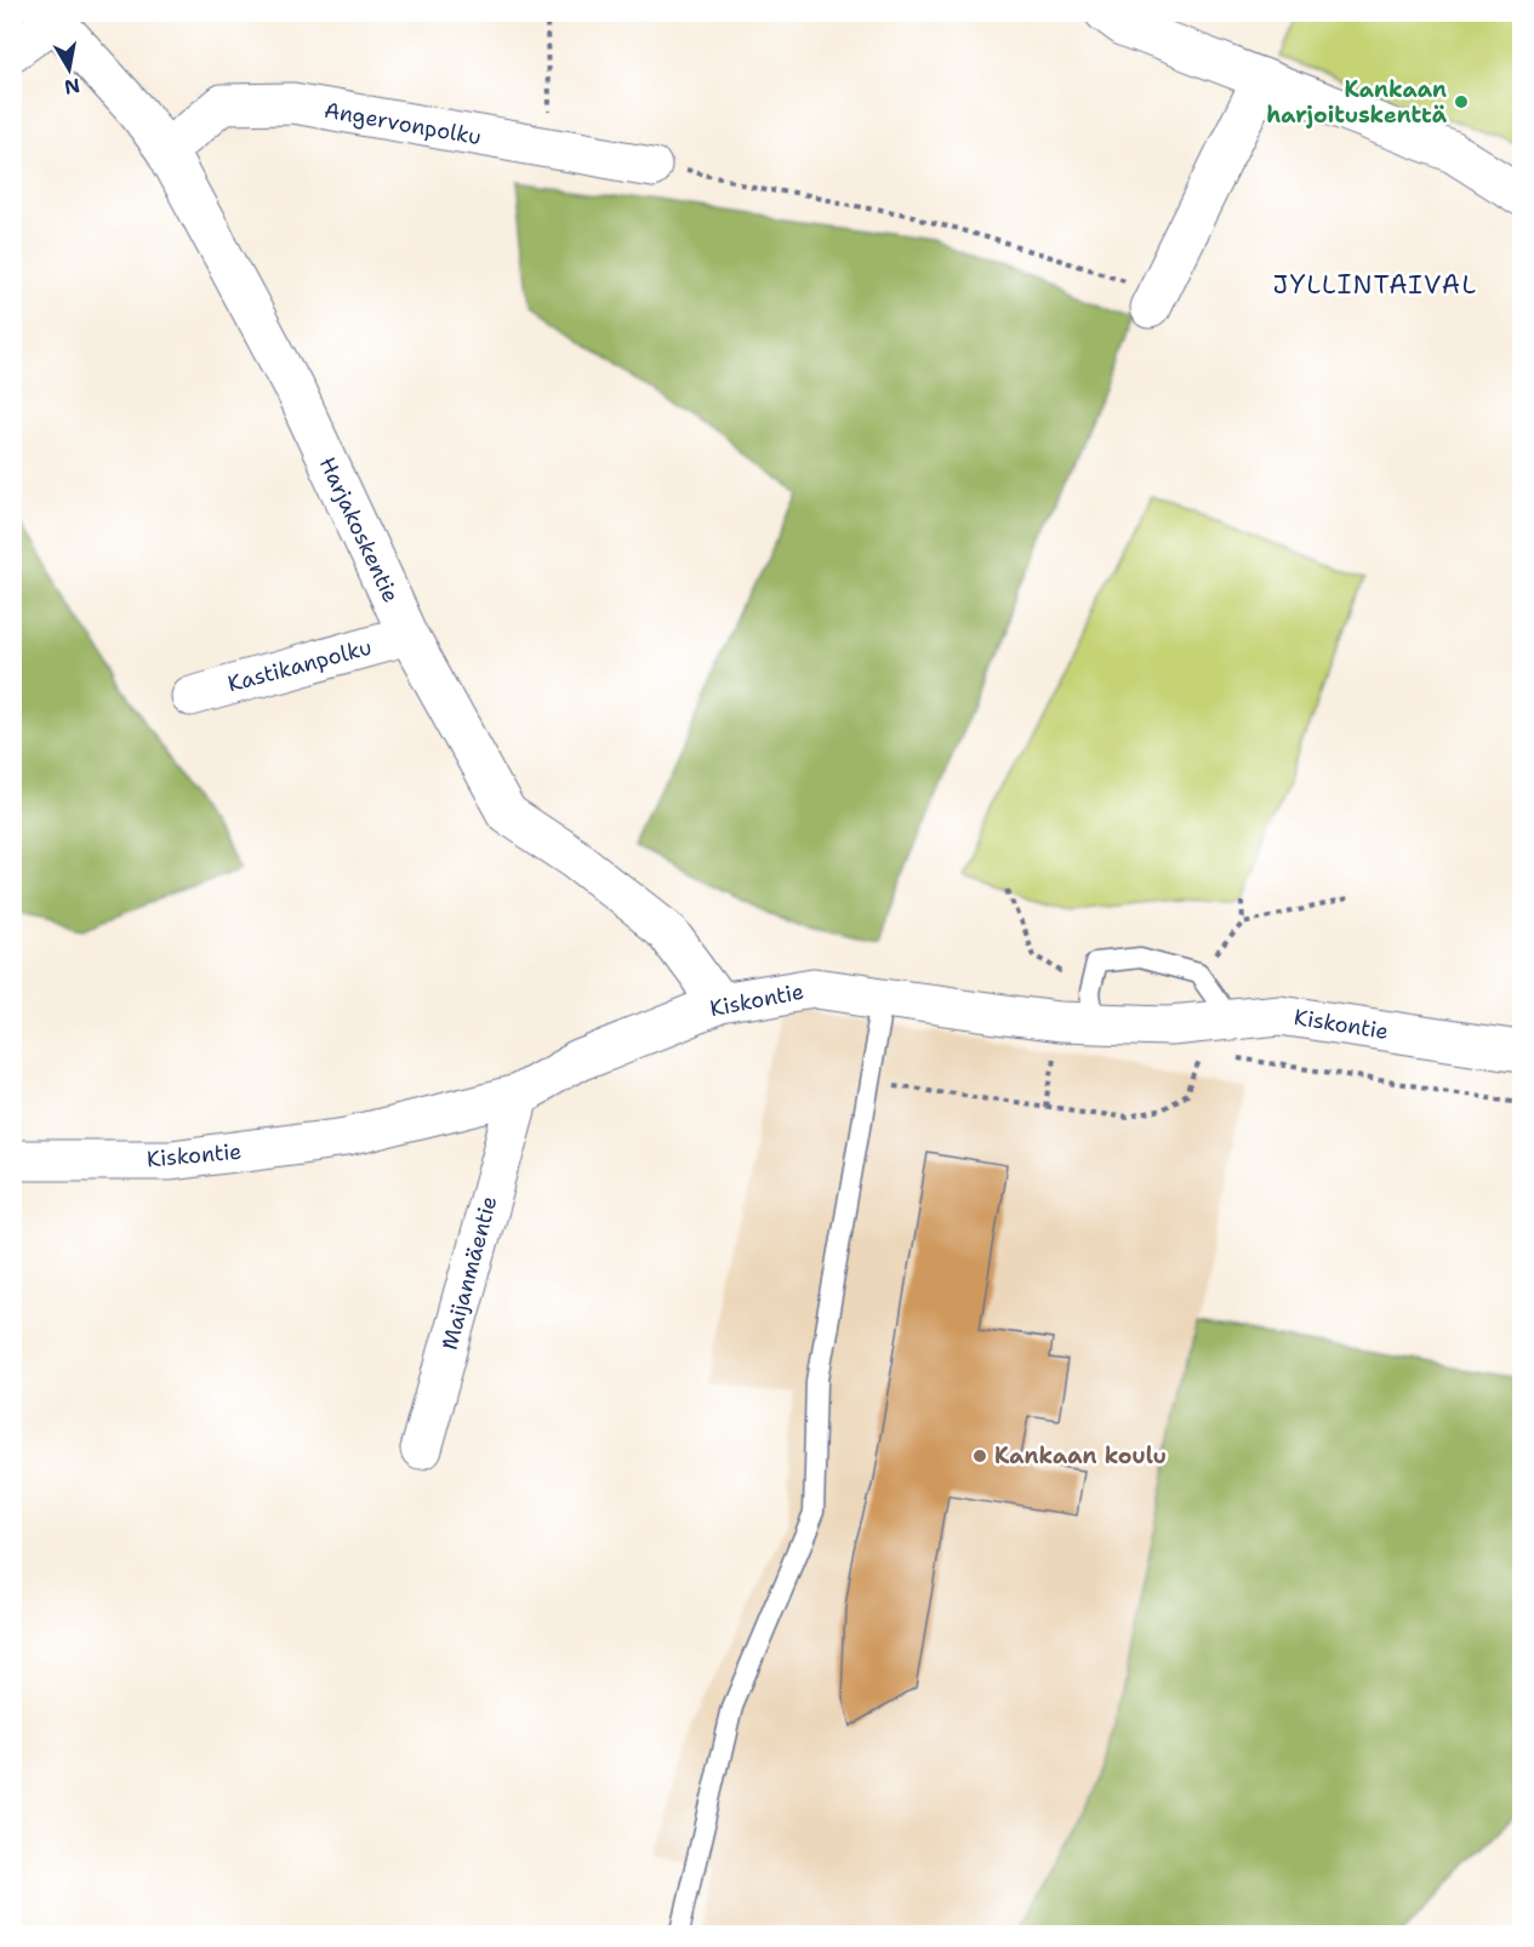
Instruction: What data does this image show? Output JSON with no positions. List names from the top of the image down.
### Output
{
  "streets": {
    "street": [
      "Angervonpolku",
      "Harjakoskentie",
      "Kastikanpolku",
      "Kiskontie",
      "Maijanmäentie"
    ]
  },
  "crossings": [
    ["Angervonpolku", "Harjakoskentie"],
    ["Harjakoskentie", "Kastikanpolku"],
    ["Harjakoskentie", "Kiskontie"],
    ["Kiskontie", "Maijanmäentie"]
  ],
  "districts": ["JYLLINTAIVAL"],
  "places": ["Kankaan harjoituskenttä", "Kankaan koulu"],
  "north": "bottom"
}
